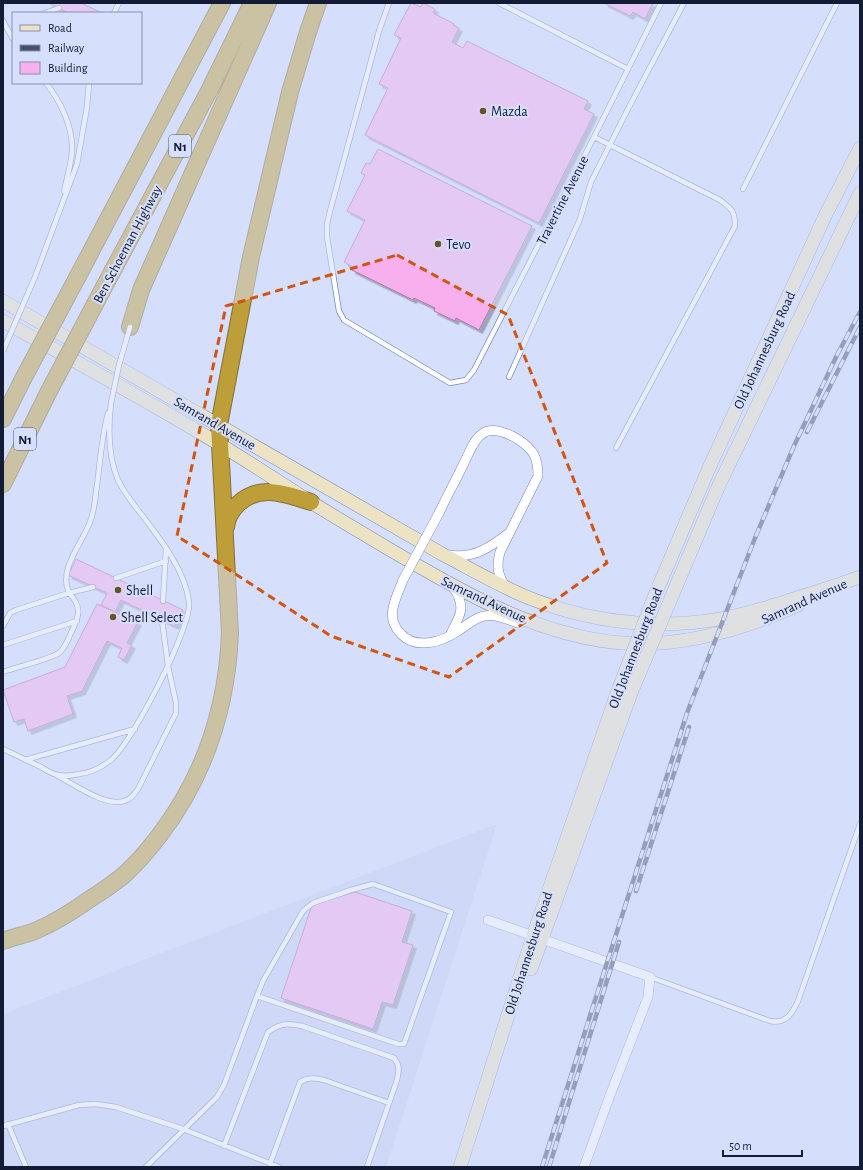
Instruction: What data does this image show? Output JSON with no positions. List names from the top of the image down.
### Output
{
  "streets": {
    "highway": ["N1", "Ben Schoeman Highway"],
    "main road": ["Old Johannesburg Road", "Samrand Avenue"],
    "lane": ["Travertine Avenue"]
  },
  "places": [
    "Mazda",
    "Tevo",
    "Shell",
    "Shell Select"
  ],
  "legend": ["Road", "Railway", "Building"],
  "scale_bar": "50 m"
}
